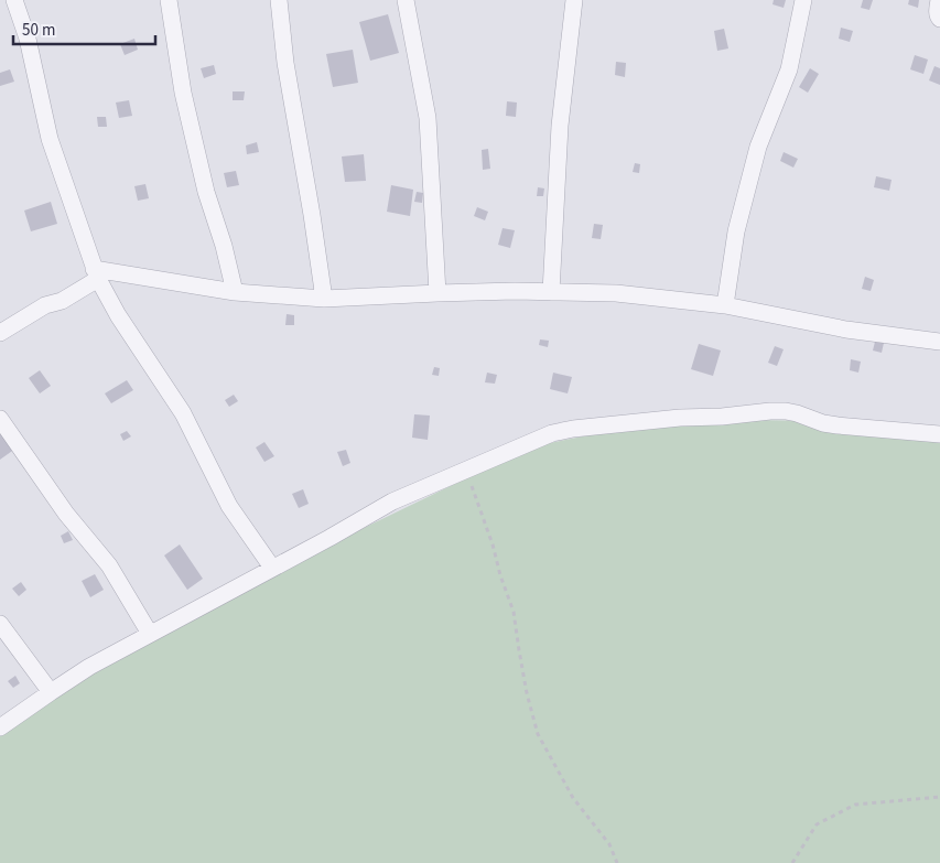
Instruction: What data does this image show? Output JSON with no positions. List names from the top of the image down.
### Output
{
  "scale_bar": "50 m"
}
